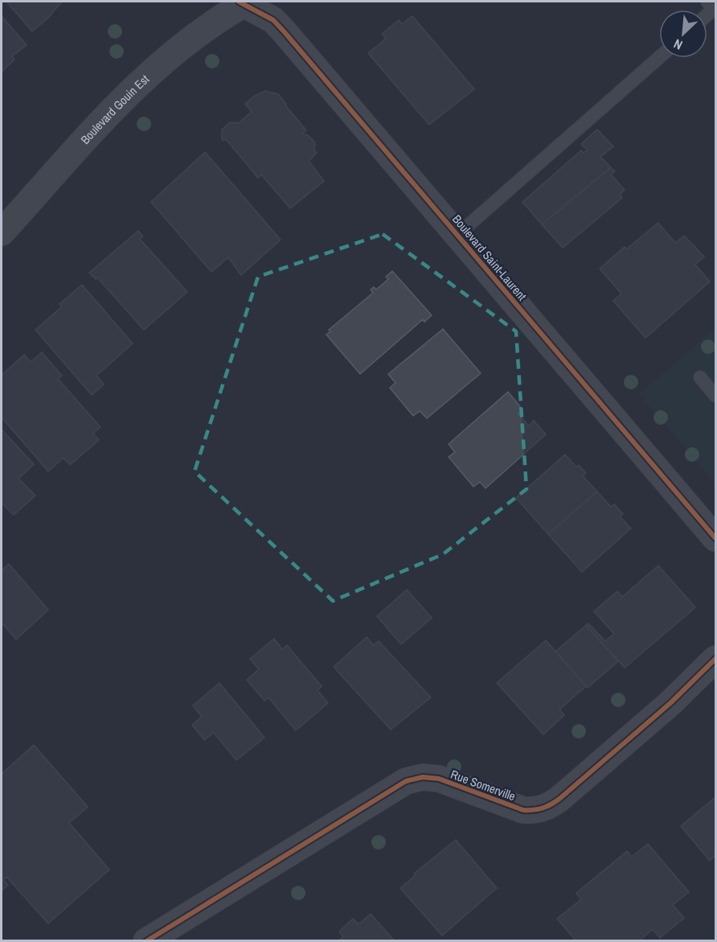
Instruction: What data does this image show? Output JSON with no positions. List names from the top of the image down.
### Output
{
  "streets": {
    "street": ["Boulevard Gouin Est", "Boulevard Saint-Laurent", "Rue Somerville"]
  },
  "crossings": [
    ["Boulevard Gouin Est", "Boulevard Saint-Laurent"]
  ],
  "north": "bottom left"
}
